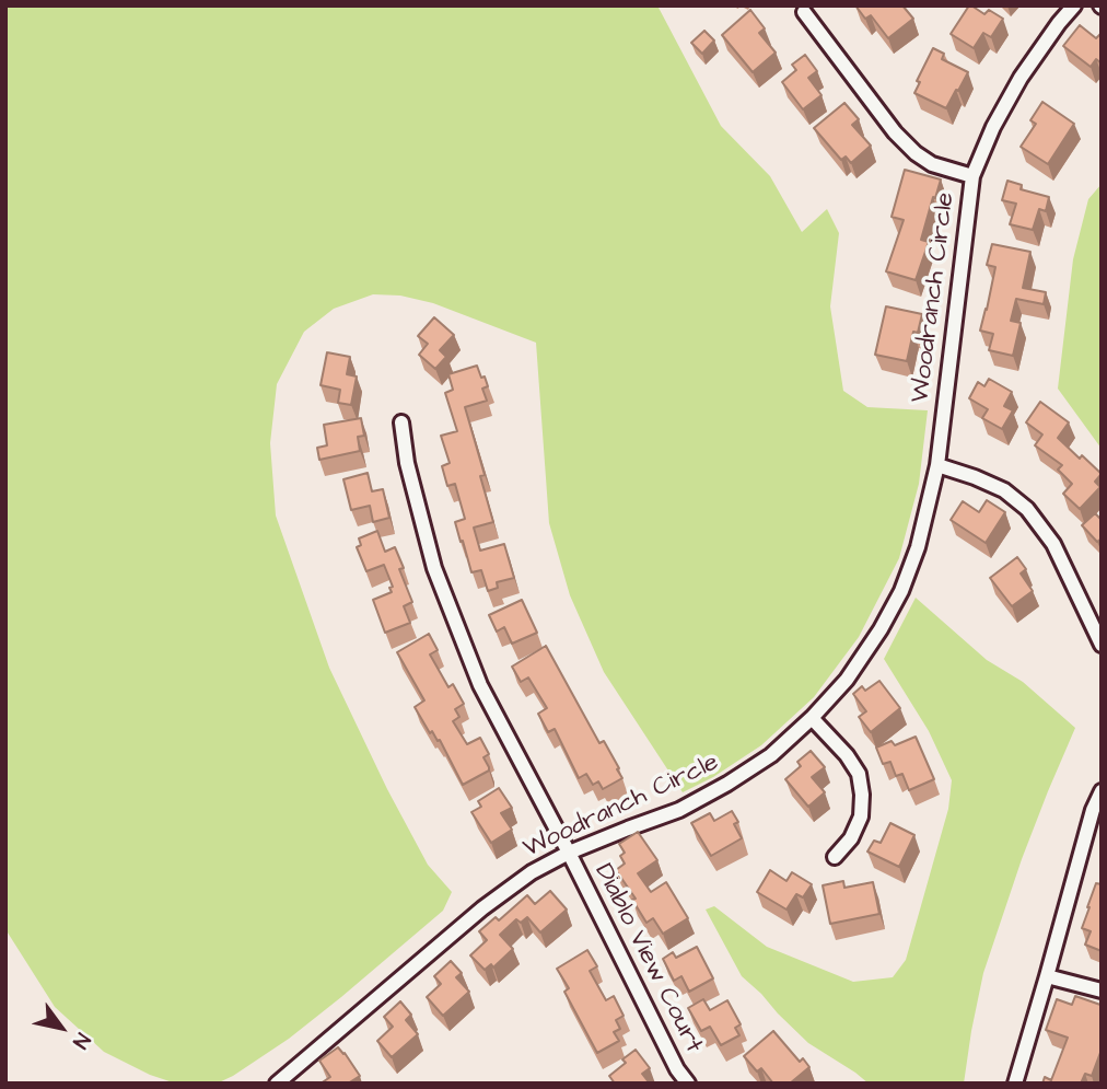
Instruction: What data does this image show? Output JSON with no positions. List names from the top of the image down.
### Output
{
  "streets": {
    "street": ["Woodranch Circle", "Diablo View Court"]
  },
  "crossings": [
    ["Woodranch Circle", "Diablo View Court"]
  ],
  "north": "bottom right"
}
